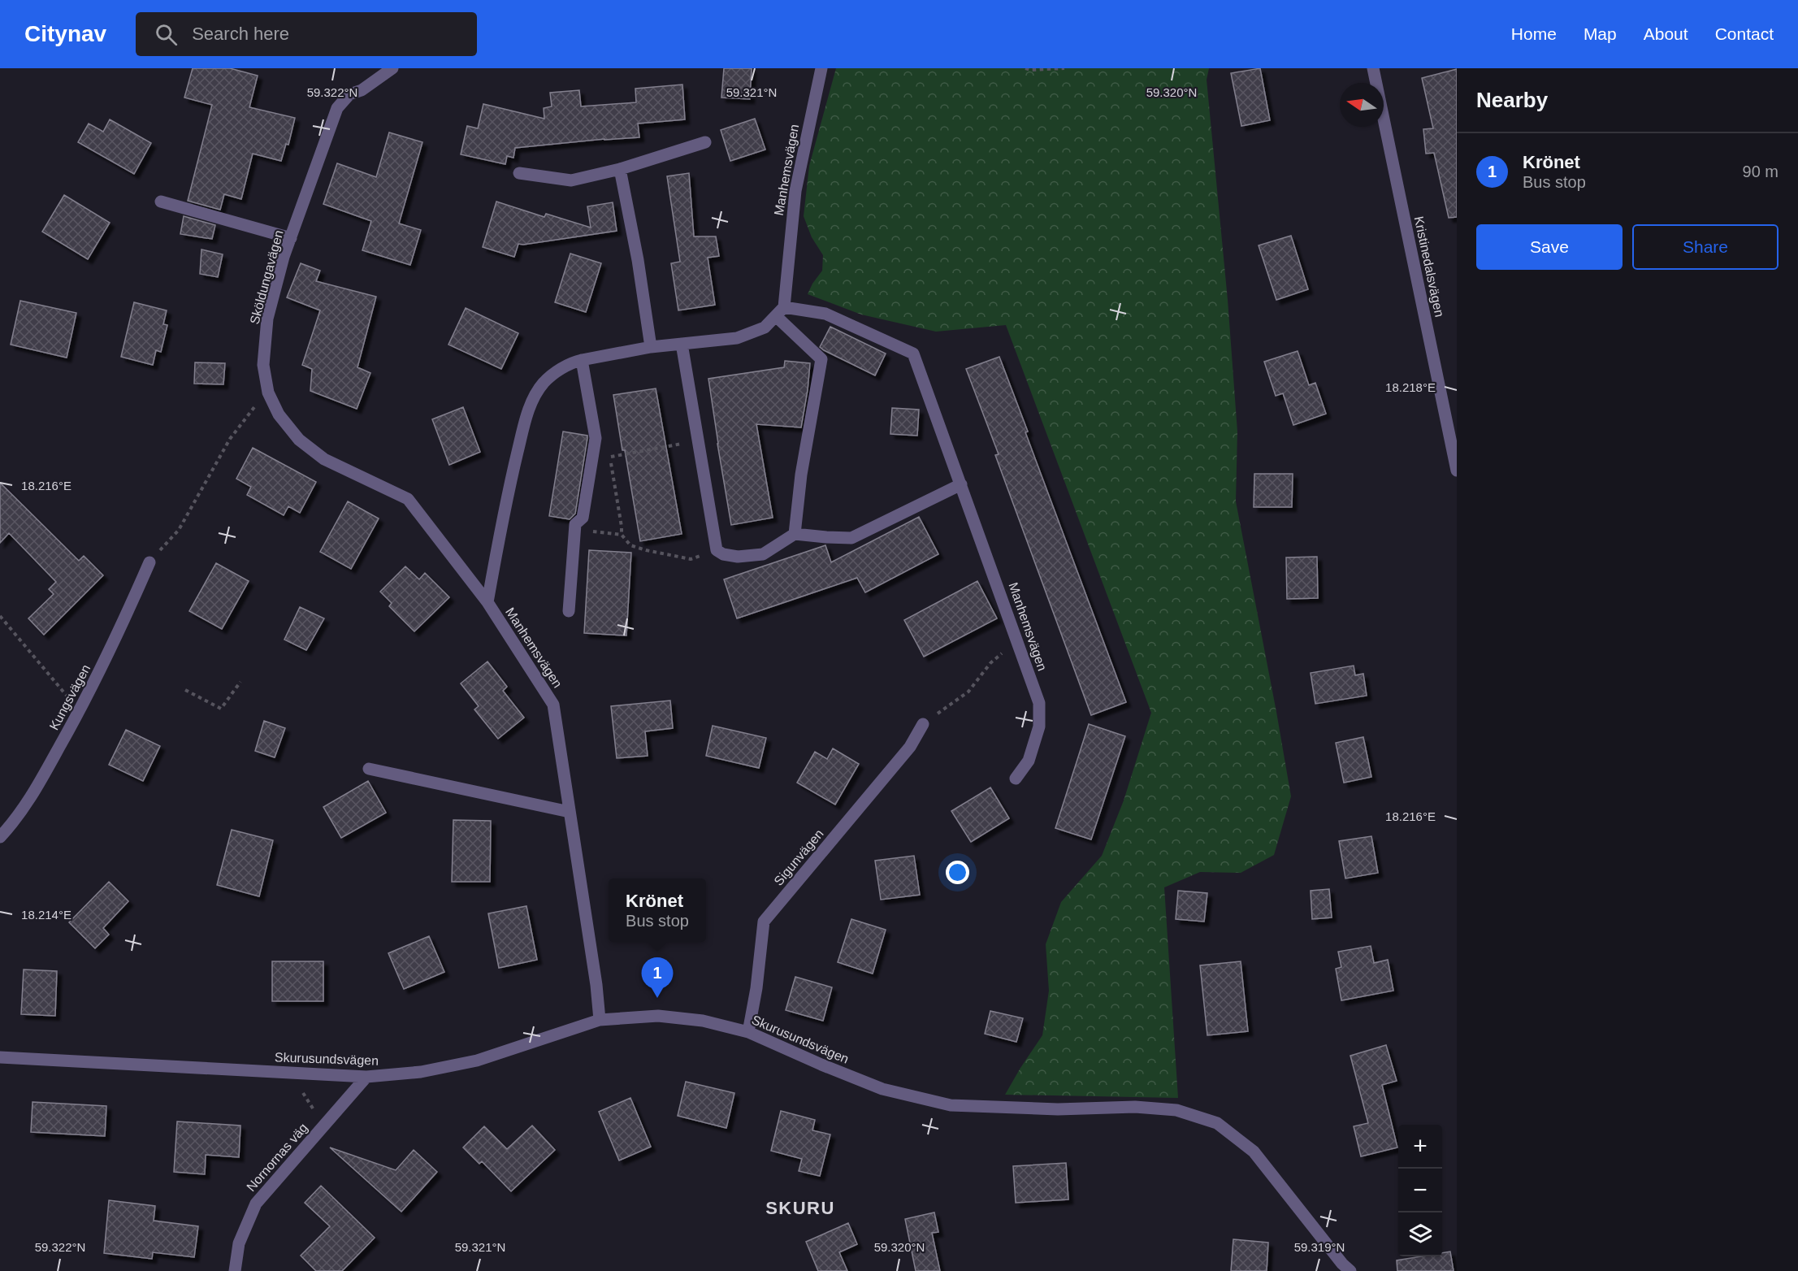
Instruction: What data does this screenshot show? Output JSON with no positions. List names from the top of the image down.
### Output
{
  "streets": {
    "street": [
      "Manhemsvägen",
      "Kristinedalsvägen",
      "Sköldungavägen",
      "Kungsvägen",
      "Sigunvägen",
      "Skurusundsvägen",
      "Nornornas väg"
    ]
  },
  "crossings": [
    ["Manhemsvägen", "Sköldungavägen"],
    ["Manhemsvägen", "Skurusundsvägen"],
    ["Sigunvägen", "Skurusundsvägen"],
    ["Skurusundsvägen", "Nornornas väg"]
  ],
  "districts": ["SKURU"],
  "north": "left",
  "page": {
    "header": "Citynav",
    "search": "Search here",
    "nav": [
      "Home",
      "Map",
      "About",
      "Contact"
    ],
    "heading": "Nearby",
    "list": [
      {
        "mark": "1",
        "name": "Krönet",
        "note": "Bus stop",
        "value": "90 m"
      }
    ],
    "buttons": ["Save", "Share"],
    "popup": ["Krönet", "Bus stop"],
    "pins": "1",
    "map_buttons": ["+", "−"]
  },
  "coordinates": [
    "59.322°N",
    "59.321°N",
    "59.320°N",
    "18.218°E",
    "18.216°E",
    "18.214°E",
    "59.319°N"
  ]
}
